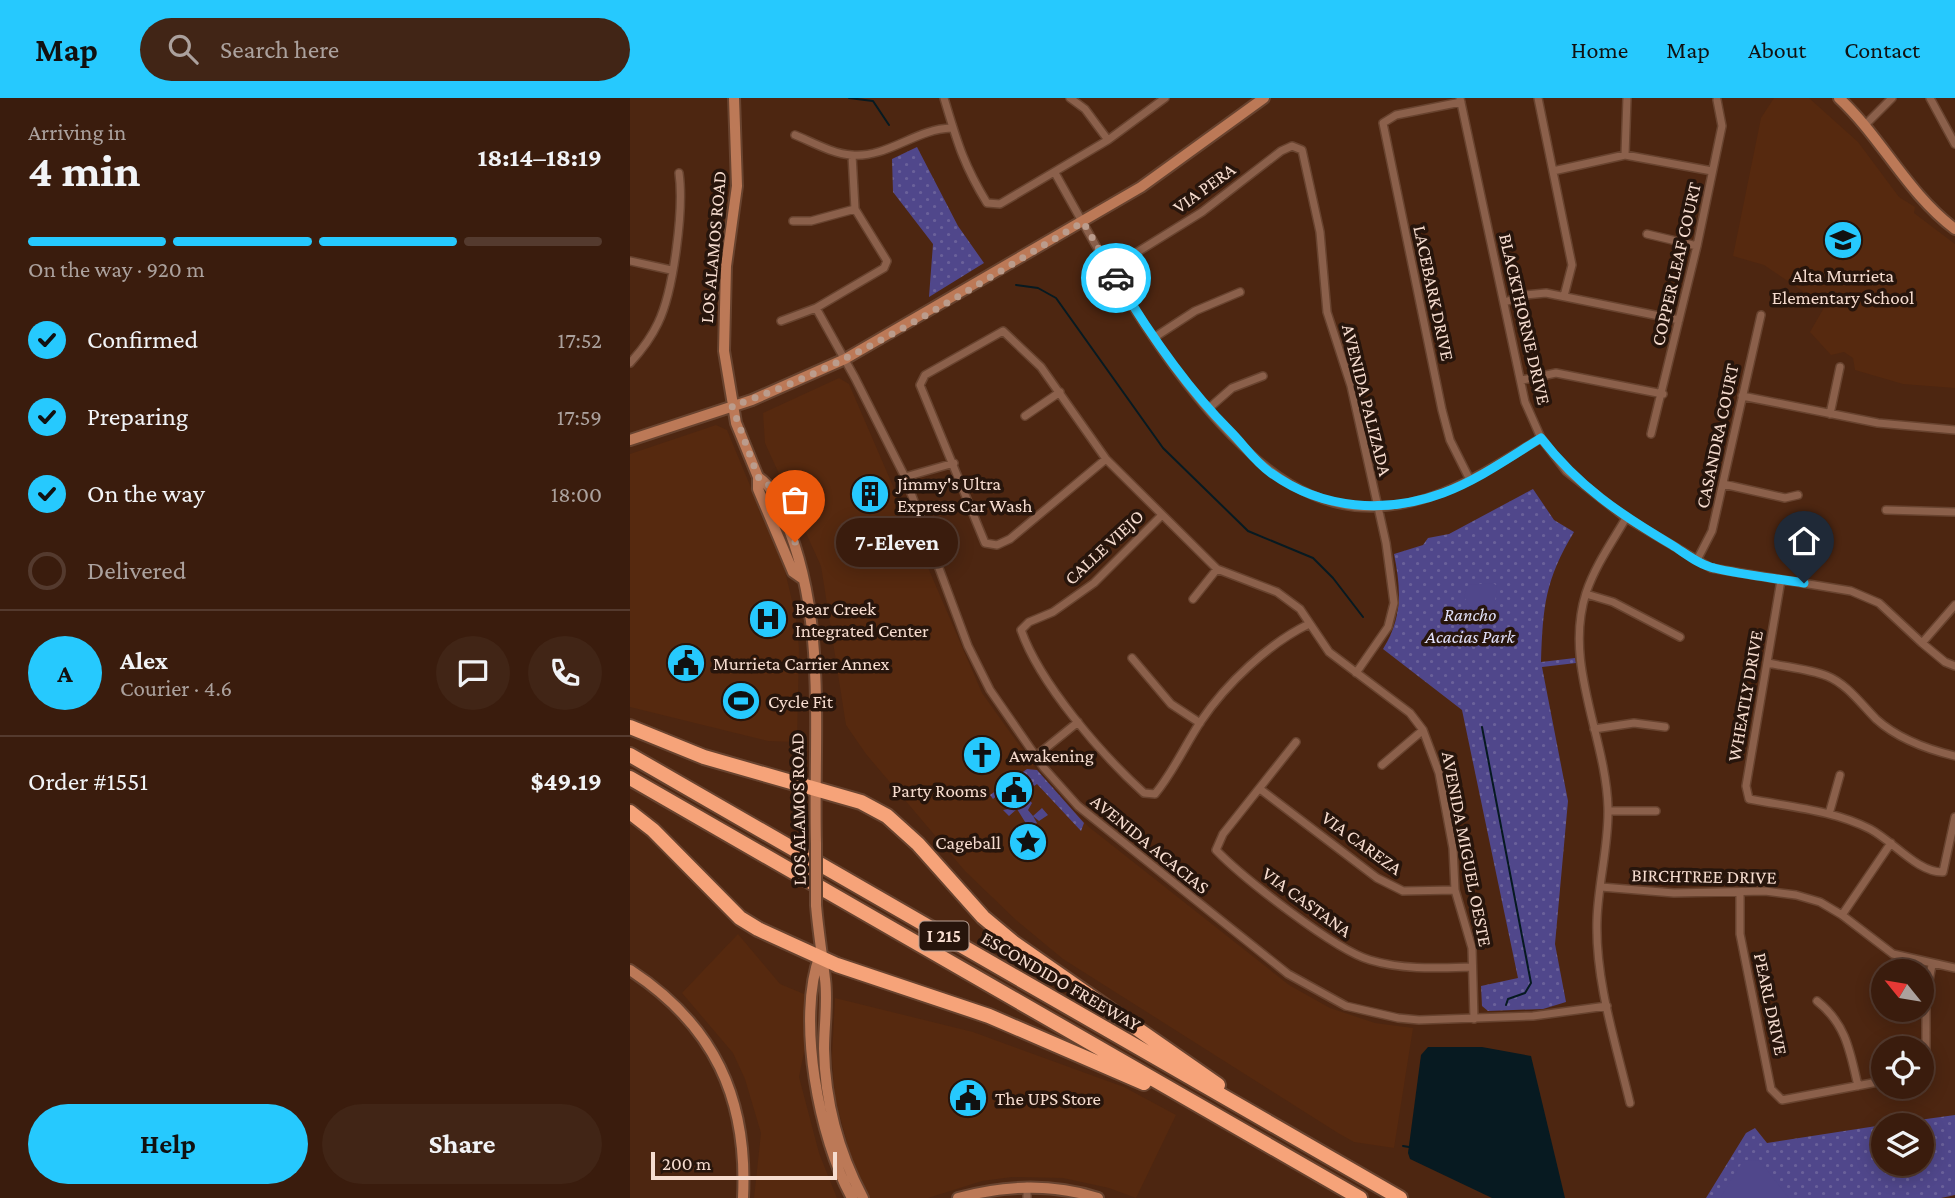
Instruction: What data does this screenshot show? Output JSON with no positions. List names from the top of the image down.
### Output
{
  "streets": {
    "highway": ["I 215", "ESCONDIDO FREEWAY"],
    "main road": ["LOS ALAMOS ROAD"],
    "street": [
      "VIA PERA",
      "COPPER LEAF COURT",
      "LACEBARK DRIVE",
      "BLACKTHORNE DRIVE",
      "AVENIDA PALIZADA",
      "CASANDRA COURT",
      "CALLE VIEJO",
      "WHEATLY DRIVE",
      "VIA CAREZA",
      "AVENIDA ACACIAS",
      "AVENIDA MIGUEL OESTE",
      "BIRCHTREE DRIVE",
      "VIA CASTANA",
      "PEARL DRIVE"
    ]
  },
  "crossings": [
    ["VIA PERA", "AVENIDA PALIZADA"],
    ["LACEBARK DRIVE", "BLACKTHORNE DRIVE"],
    ["BLACKTHORNE DRIVE", "CASANDRA COURT"],
    ["BLACKTHORNE DRIVE", "WHEATLY DRIVE"],
    ["AVENIDA PALIZADA", "AVENIDA MIGUEL OESTE"],
    ["CALLE VIEJO", "AVENIDA MIGUEL OESTE"],
    ["VIA CAREZA", "AVENIDA MIGUEL OESTE"],
    ["VIA CAREZA", "VIA CASTANA"],
    ["AVENIDA ACACIAS", "AVENIDA MIGUEL OESTE"],
    ["AVENIDA MIGUEL OESTE", "VIA CASTANA"],
    ["BIRCHTREE DRIVE", "PEARL DRIVE"]
  ],
  "parks": ["Rancho Acacias Park"],
  "places": {
    "school or university": ["Alta Murrieta Elementary School"],
    "building": ["Jimmy's Ultra Express Car Wash"],
    "other": ["7-Eleven"],
    "hospital": ["Bear Creek Integrated Center"],
    "public building": ["Murrieta Carrier Annex", "Party Rooms", "The UPS Store"],
    "sports": ["Cycle Fit"],
    "church": ["Awakening"],
    "place": ["Cageball"]
  },
  "scale_bar": "200 m",
  "north": "top left",
  "page": {
    "header": "Map",
    "search": "Search here",
    "nav": [
      "Home",
      "Map",
      "About",
      "Contact"
    ],
    "heading": ["4 min", "Arriving in", "18:14–18:19"],
    "panel": [
      "Alex",
      "Courier · 4.6",
      "Order #1551",
      "$49.19"
    ],
    "bar": "On the way · 920 m",
    "list": [
      ["Confirmed", "17:52"],
      ["Preparing", "17:59"],
      ["On the way", "18:00"],
      "Delivered"
    ],
    "bubble": "7-Eleven",
    "round": "A",
    "buttons": ["Help", "Share"],
    "scale": "200 m"
  }
}
